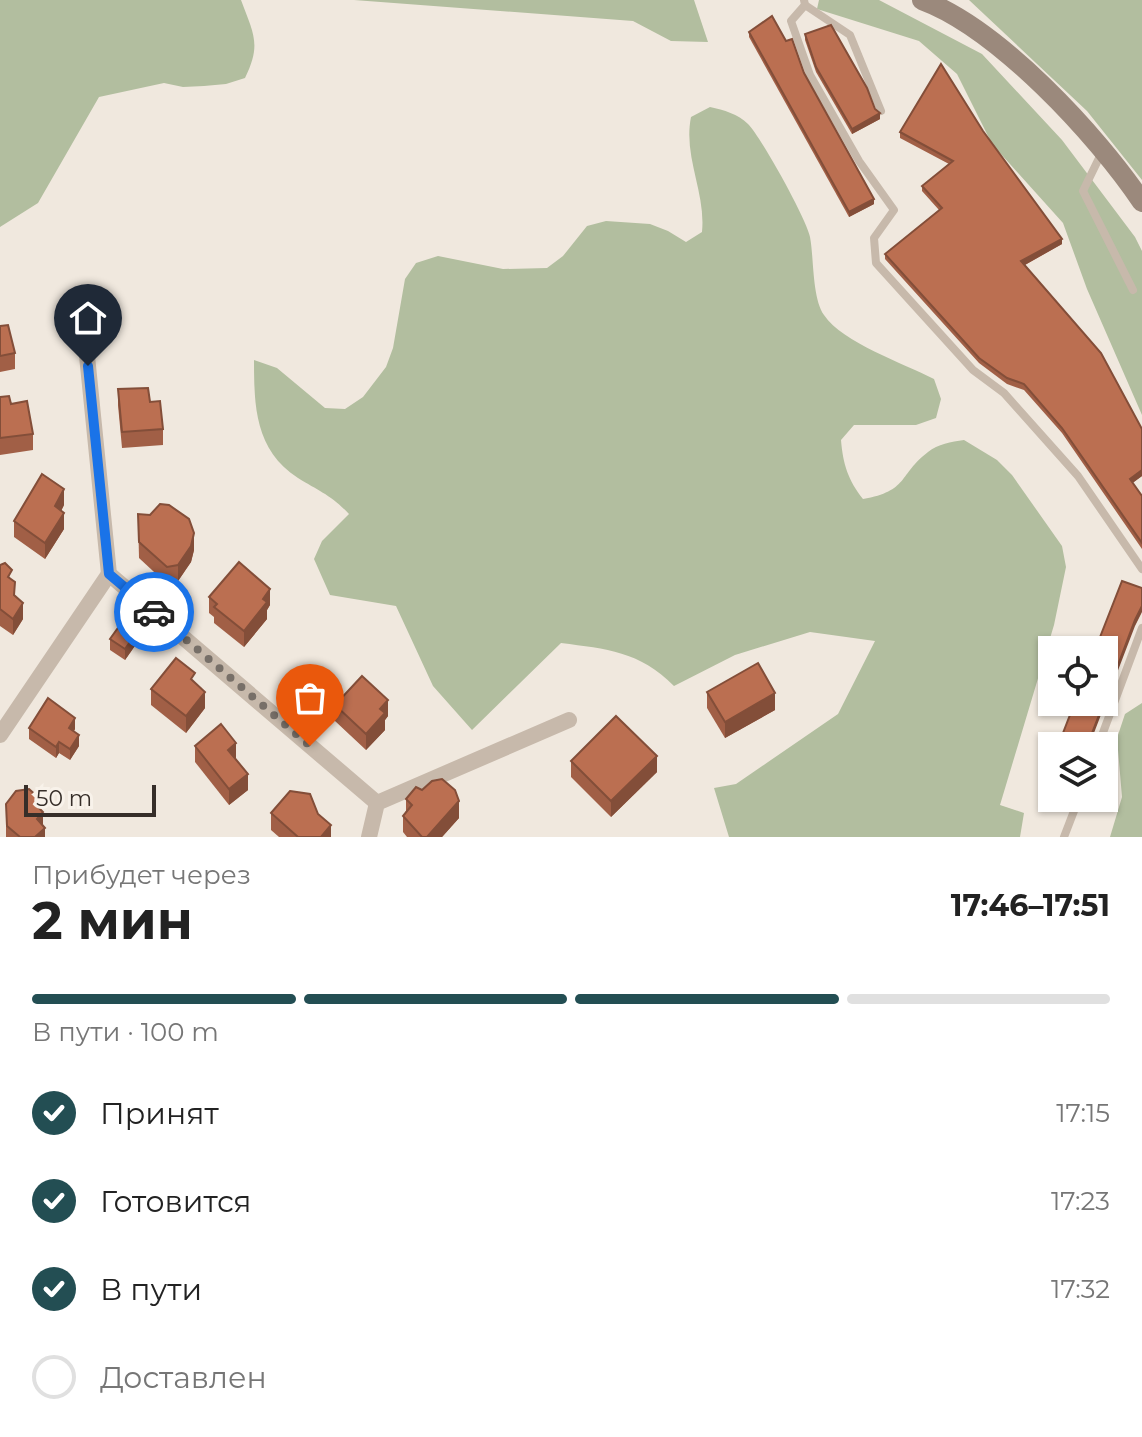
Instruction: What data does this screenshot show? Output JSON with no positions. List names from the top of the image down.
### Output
{
  "scale_bar": "50 m",
  "page": {
    "scale": "50 m",
    "heading": ["2 мин", "Прибудет через", "17:46–17:51"],
    "bar": "В пути · 100 m",
    "list": [
      ["Принят", "17:15"],
      ["Готовится", "17:23"],
      ["В пути", "17:32"],
      "Доставлен"
    ]
  }
}
